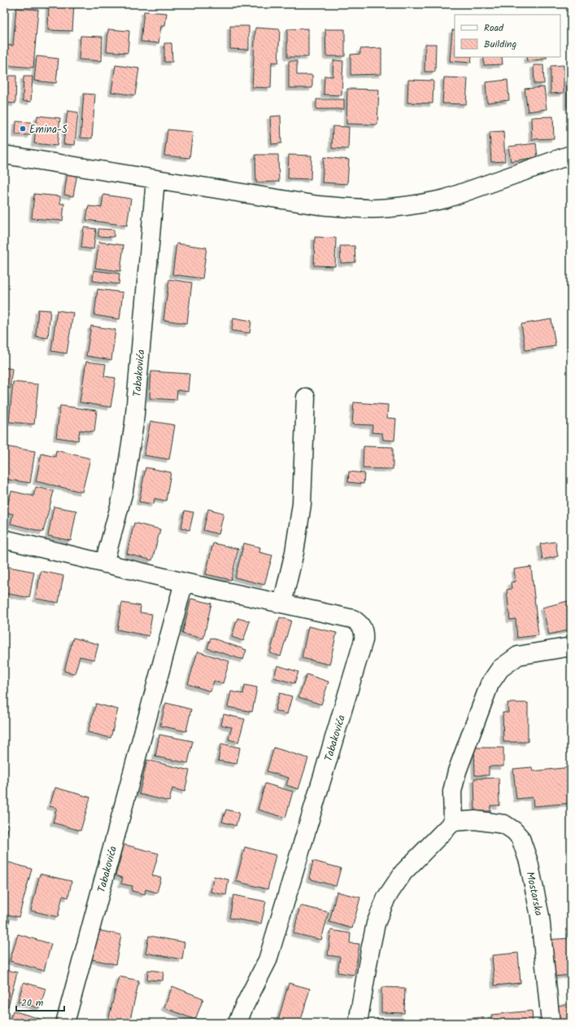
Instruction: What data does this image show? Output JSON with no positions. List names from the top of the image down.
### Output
{
  "streets": {
    "street": ["Tabakovića", "Mostarska"]
  },
  "places": ["Emina-S"],
  "legend": ["Road", "Building"],
  "scale_bar": "20 m"
}
